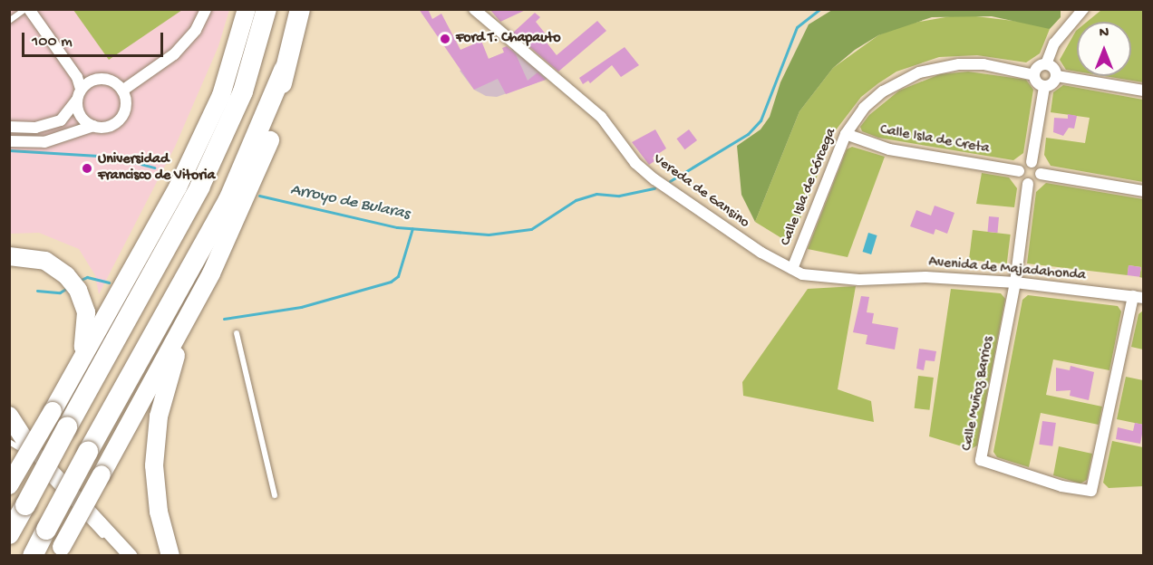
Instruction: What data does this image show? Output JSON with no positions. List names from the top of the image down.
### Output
{
  "streets": {
    "street": [
      "Calle Isla de Creta",
      "Calle Isla de Córcega",
      "Vereda de Gansino",
      "Avenida de Majadahonda",
      "Calle Muñoz Barrios"
    ]
  },
  "crossings": [
    ["Calle Isla de Creta", "Calle Isla de Córcega"],
    ["Calle Isla de Creta", "Calle Muñoz Barrios"],
    ["Calle Isla de Córcega", "Vereda de Gansino"],
    ["Calle Isla de Córcega", "Avenida de Majadahonda"],
    ["Vereda de Gansino", "Avenida de Majadahonda"],
    ["Avenida de Majadahonda", "Calle Muñoz Barrios"]
  ],
  "water": ["Arroyo de Bularas"],
  "places": ["Ford T. Chapauto", "Universidad Francisco de Vitoria"],
  "scale_bar": "100 m",
  "north": "top"
}
